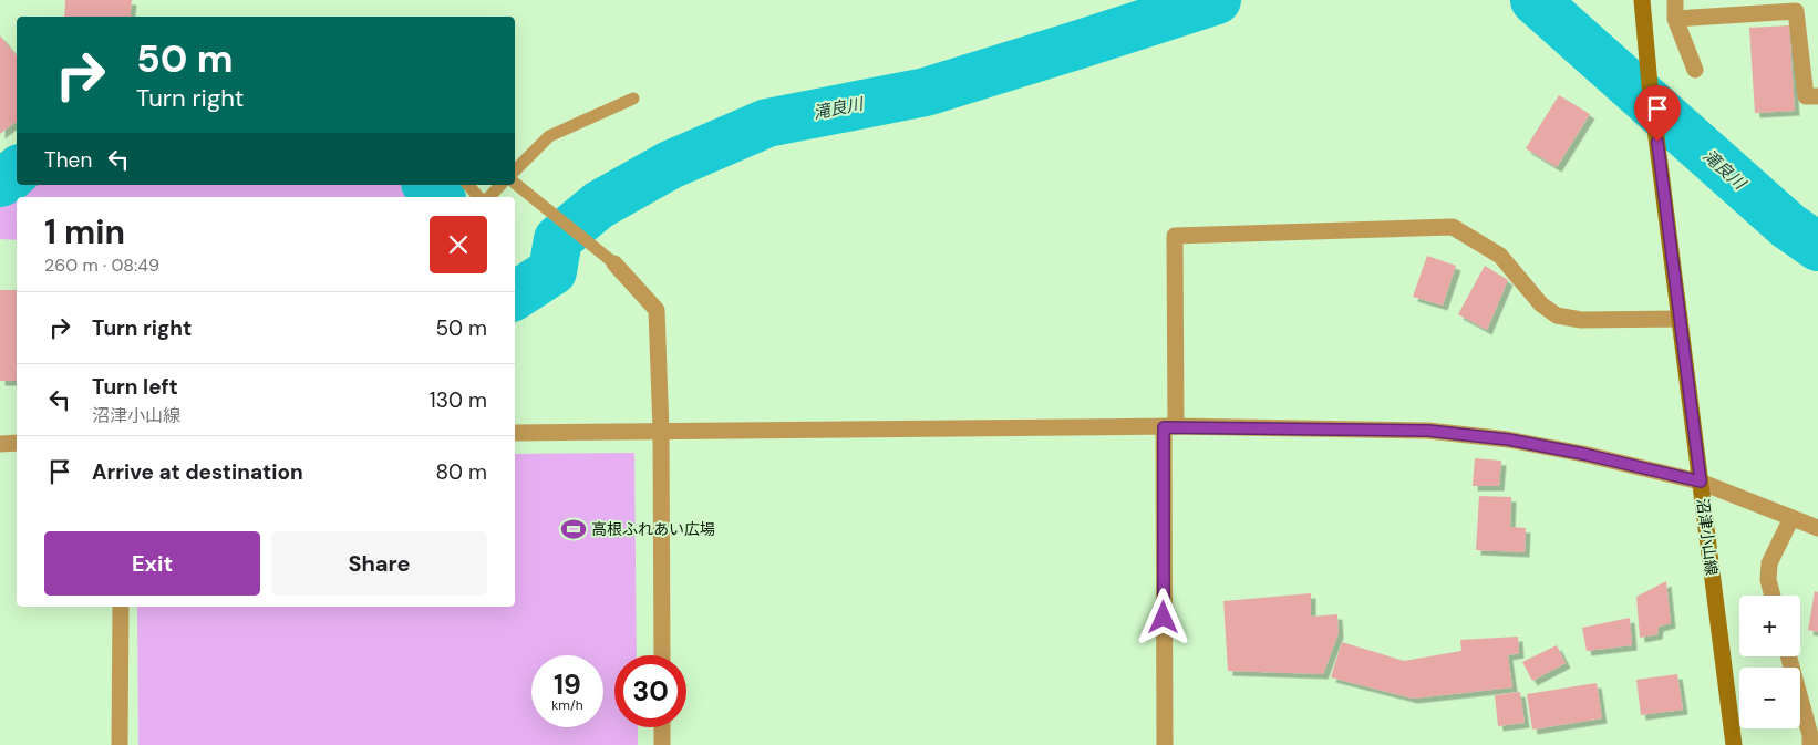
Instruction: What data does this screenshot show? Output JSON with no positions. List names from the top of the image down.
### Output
{
  "streets": {
    "main road": ["沼津小山線"]
  },
  "water": ["滝良川"],
  "places": {
    "sports": ["高根ふれあい広場"]
  },
  "page": {
    "turn": ["50 m", "Turn right"],
    "then": "Then",
    "heading": ["1 min", "260 m · 08:49"],
    "list": [
      {
        "name": "Turn right",
        "value": "50 m"
      },
      {
        "name": "Turn left",
        "note": "沼津小山線",
        "value": "130 m"
      },
      {
        "name": "Arrive at destination",
        "value": "80 m"
      }
    ],
    "buttons": ["Exit", "Share"],
    "map_buttons": ["+", "−"],
    "speed": "19 km/h",
    "limit": "30"
  }
}
